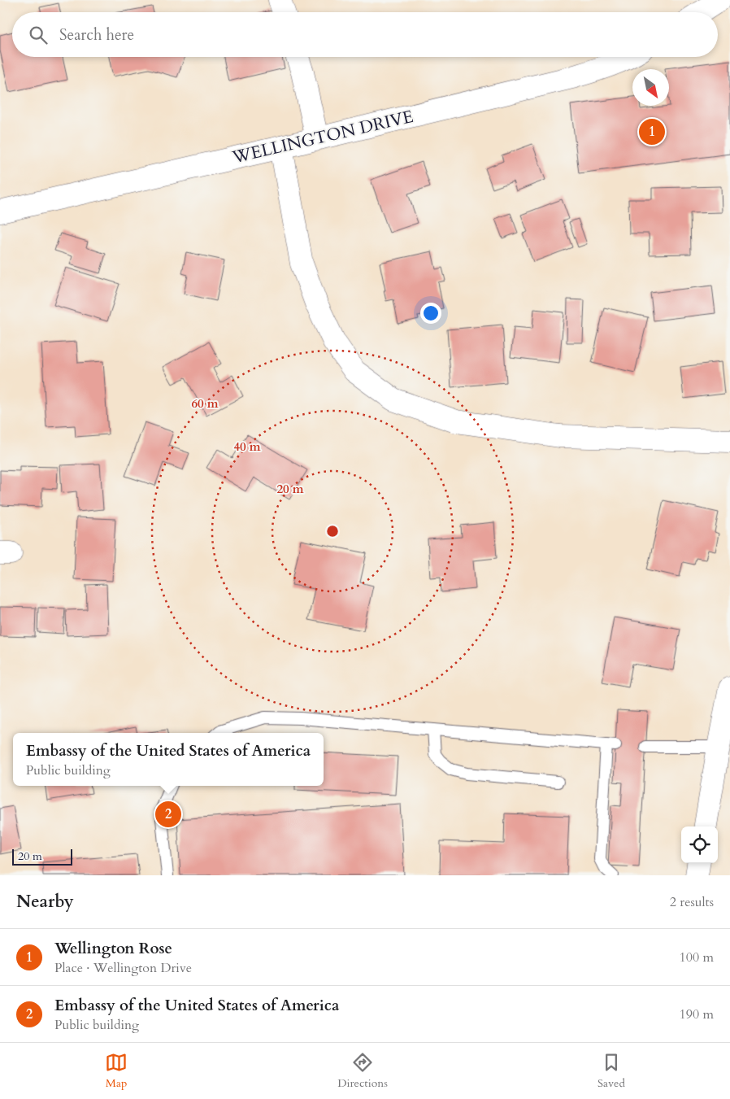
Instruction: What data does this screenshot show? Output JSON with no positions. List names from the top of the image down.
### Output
{
  "streets": {
    "street": ["WELLINGTON DRIVE"]
  },
  "scale_bar": "20 m",
  "north": "bottom right",
  "page": {
    "search": "Search here",
    "pins": ["1", "2"],
    "popup": ["Embassy of the United States of America", "Public building"],
    "scale": "20 m",
    "heading": ["Nearby", "2 results"],
    "list": [
      {
        "mark": "1",
        "name": "Wellington Rose",
        "note": "Place · Wellington Drive",
        "value": "100 m"
      },
      {
        "mark": "2",
        "name": "Embassy of the United States of America",
        "note": "Public building",
        "value": "190 m"
      }
    ],
    "nav": ["Map", "Directions", "Saved"]
  },
  "rings": ["60 m", "40 m", "20 m"]
}
